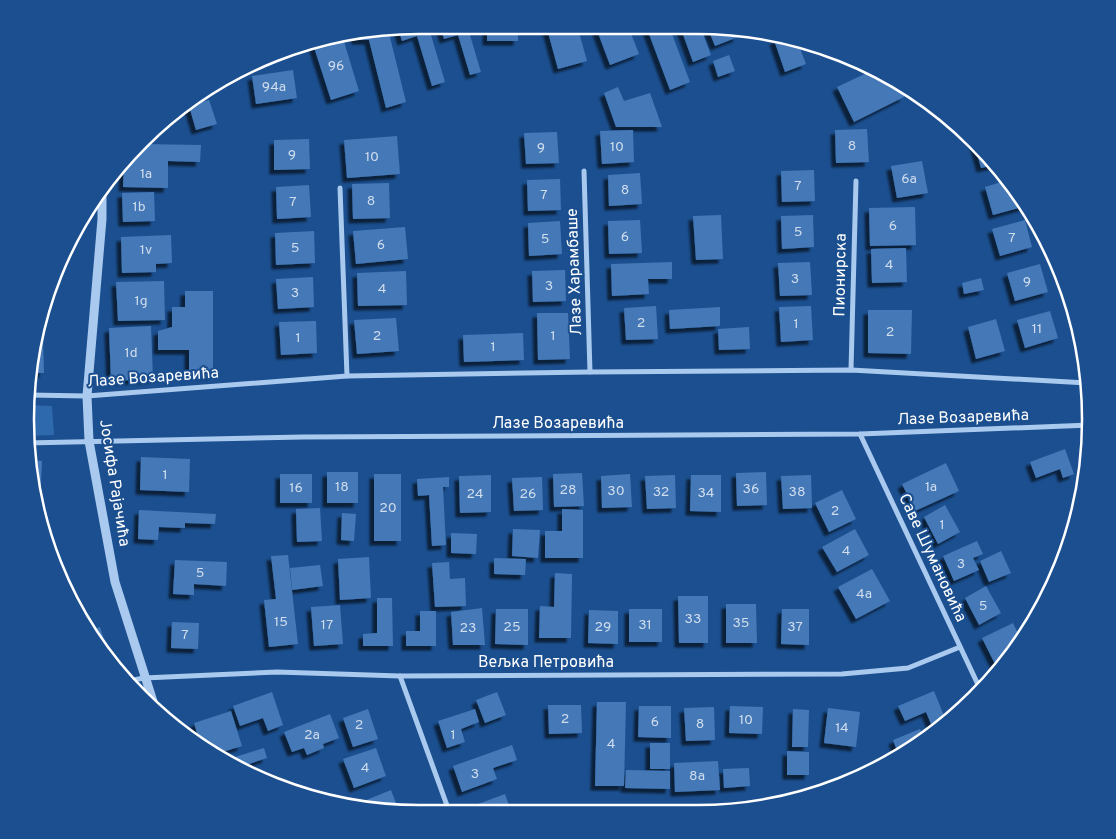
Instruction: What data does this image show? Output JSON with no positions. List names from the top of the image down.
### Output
{
  "streets": {
    "street": [
      "Лазе Харамбаше",
      "Пионирска",
      "Лазе Возаревића",
      "Јосифа Рајачића",
      "Саве Шумановића",
      "Вељка Петровића"
    ]
  },
  "crossings": [
    ["Лазе Харамбаше", "Лазе Возаревића"],
    ["Пионирска", "Лазе Возаревића"],
    ["Лазе Возаревића", "Јосифа Рајачића"],
    ["Лазе Возаревића", "Саве Шумановића"],
    ["Јосифа Рајачића", "Вељка Петровића"],
    ["Саве Шумановића", "Вељка Петровића"]
  ],
  "house_numbers": [
    "96",
    "94a",
    "8",
    "10",
    "9",
    "9",
    "10",
    "1a",
    "6a",
    "7",
    "8",
    "7",
    "8",
    "7",
    "1b",
    "6",
    "5",
    "6",
    "7",
    "5",
    "6",
    "5",
    "1v",
    "4",
    "3",
    "9",
    "3",
    "4",
    "3",
    "1g",
    "2",
    "1",
    "11",
    "2",
    "2",
    "1",
    "1",
    "1",
    "1d",
    "1",
    "18",
    "1a",
    "16",
    "36",
    "28",
    "30",
    "32",
    "38",
    "34",
    "24",
    "26",
    "20",
    "2",
    "1",
    "4",
    "3",
    "5",
    "4a",
    "5",
    "33",
    "15",
    "35",
    "17",
    "31",
    "25",
    "29",
    "37",
    "23",
    "7",
    "2",
    "10",
    "6",
    "8",
    "2",
    "14",
    "2a",
    "1",
    "4",
    "4",
    "3",
    "8a"
  ]
}
